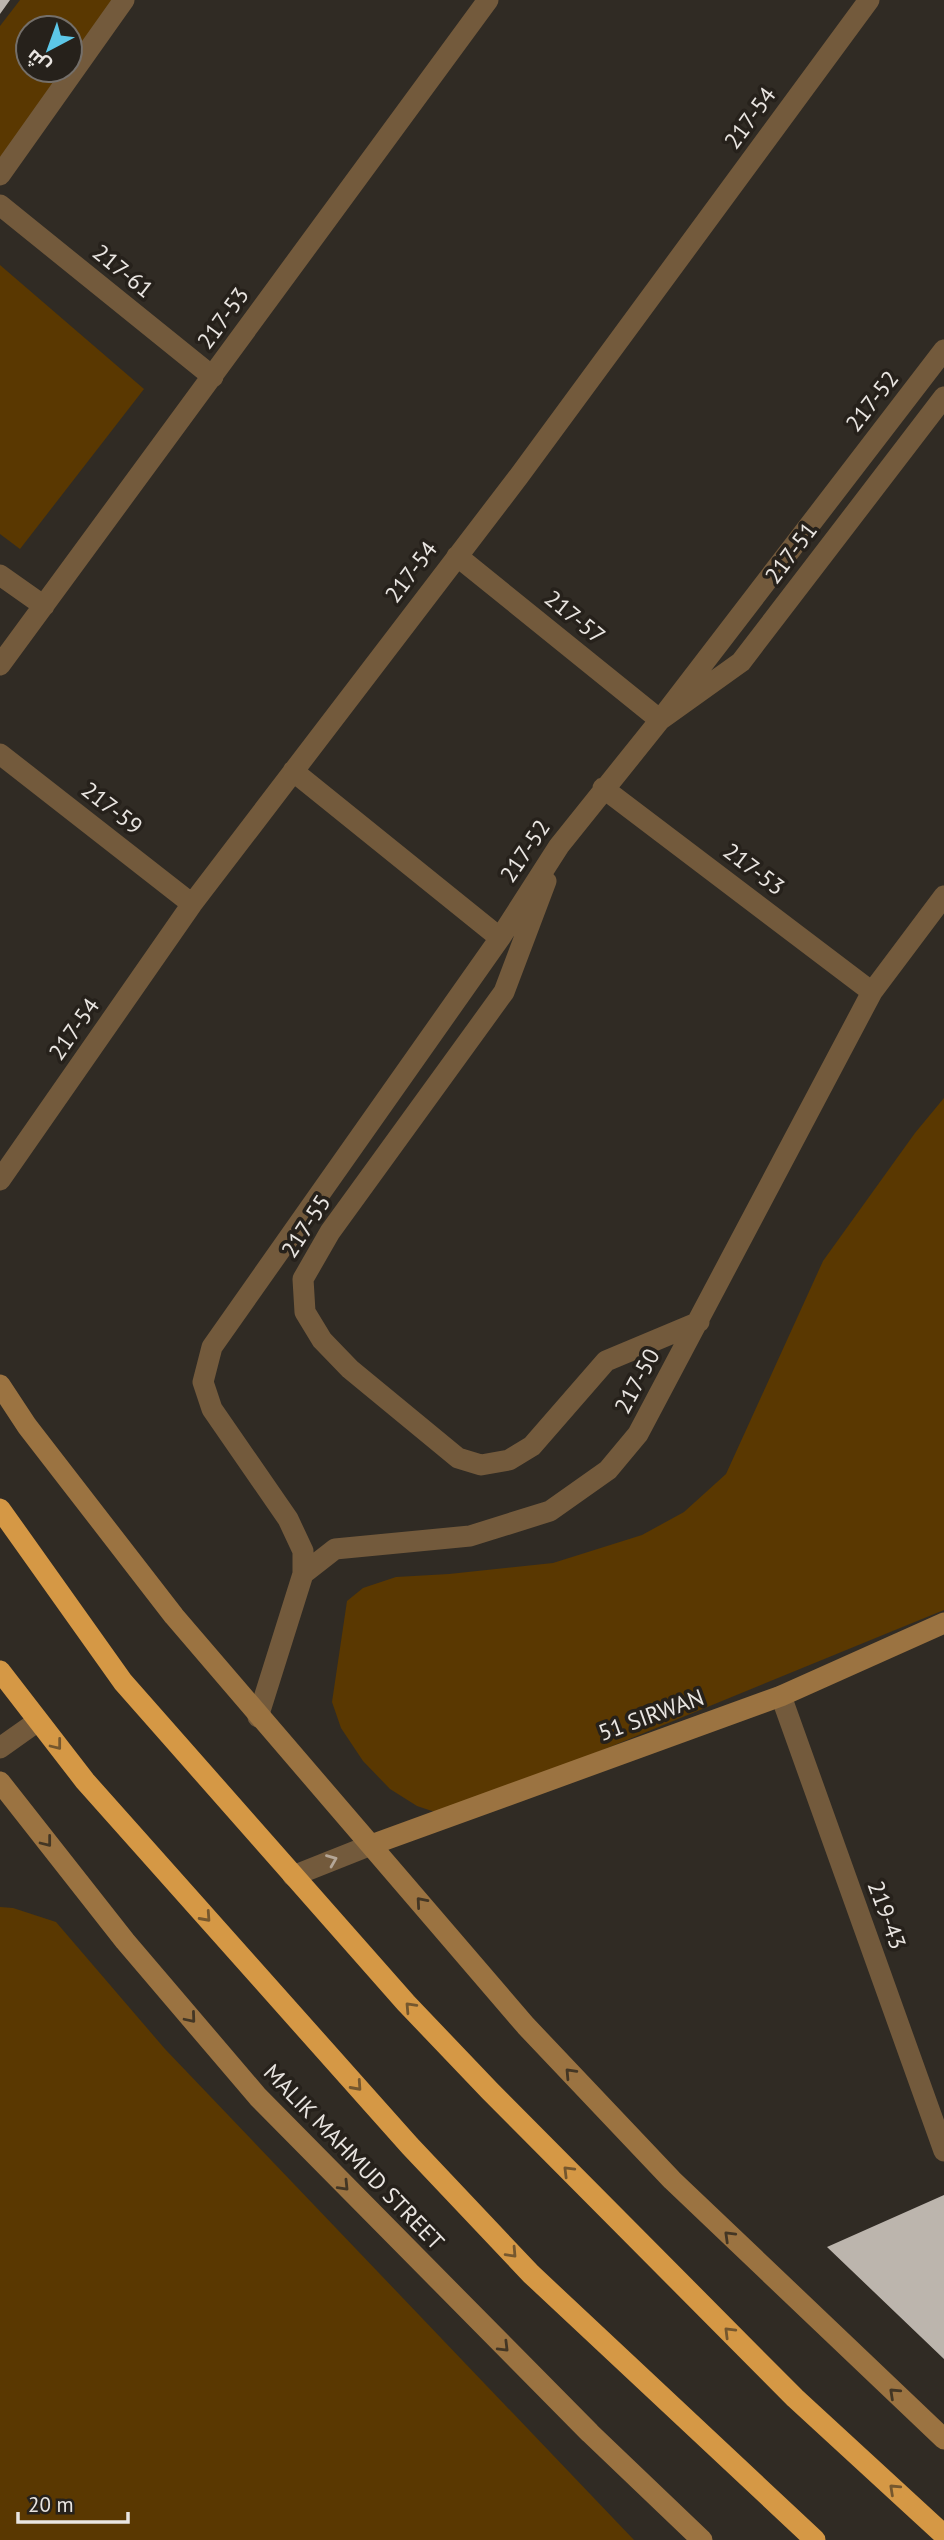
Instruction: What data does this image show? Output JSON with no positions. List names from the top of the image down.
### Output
{
  "streets": {
    "main road": ["51 SIRWAN", "MALIK MAHMUD STREET"],
    "street": [
      "217-54",
      "217-61",
      "217-53",
      "217-52",
      "217-51",
      "217-57",
      "217-59",
      "217-55",
      "217-50",
      "219-43"
    ]
  },
  "crossings": [
    ["217-54", "217-57"],
    ["217-54", "217-59"],
    ["217-61", "217-53"],
    ["217-53", "217-52"],
    ["217-53", "217-50"],
    ["217-52", "217-51"],
    ["217-52", "217-57"],
    ["217-52", "217-55"],
    ["217-52", "217-50"],
    ["217-51", "217-57"],
    ["217-55", "217-50"],
    ["51 SIRWAN", "219-43"]
  ],
  "one_way": ["MALIK MAHMUD STREET"],
  "scale_bar": "20 m",
  "north": "bottom left"
}
